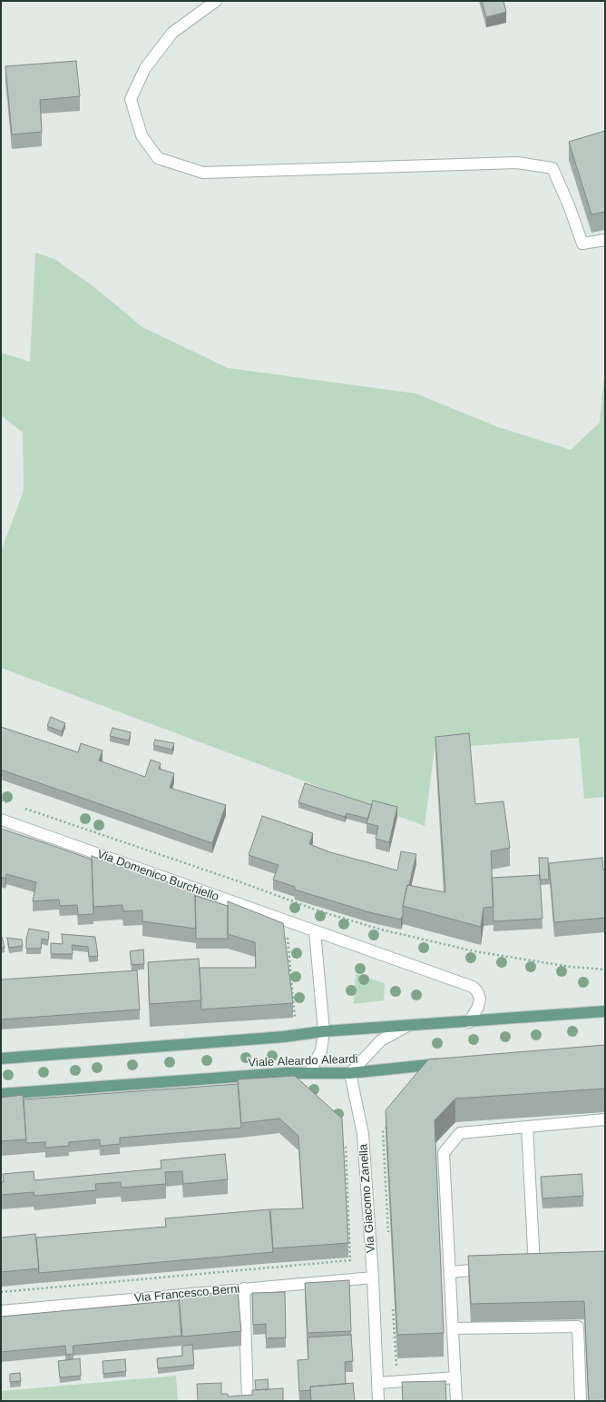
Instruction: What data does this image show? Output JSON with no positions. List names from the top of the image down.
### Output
{
  "streets": {
    "main road": ["Viale Aleardo Aleardi"],
    "street": ["Via Domenico Burchiello", "Via Giacomo Zanella", "Via Francesco Berni"]
  },
  "crossings": [
    ["Via Domenico Burchiello", "Viale Aleardo Aleardi"],
    ["Viale Aleardo Aleardi", "Via Giacomo Zanella"],
    ["Via Giacomo Zanella", "Via Francesco Berni"]
  ]
}
